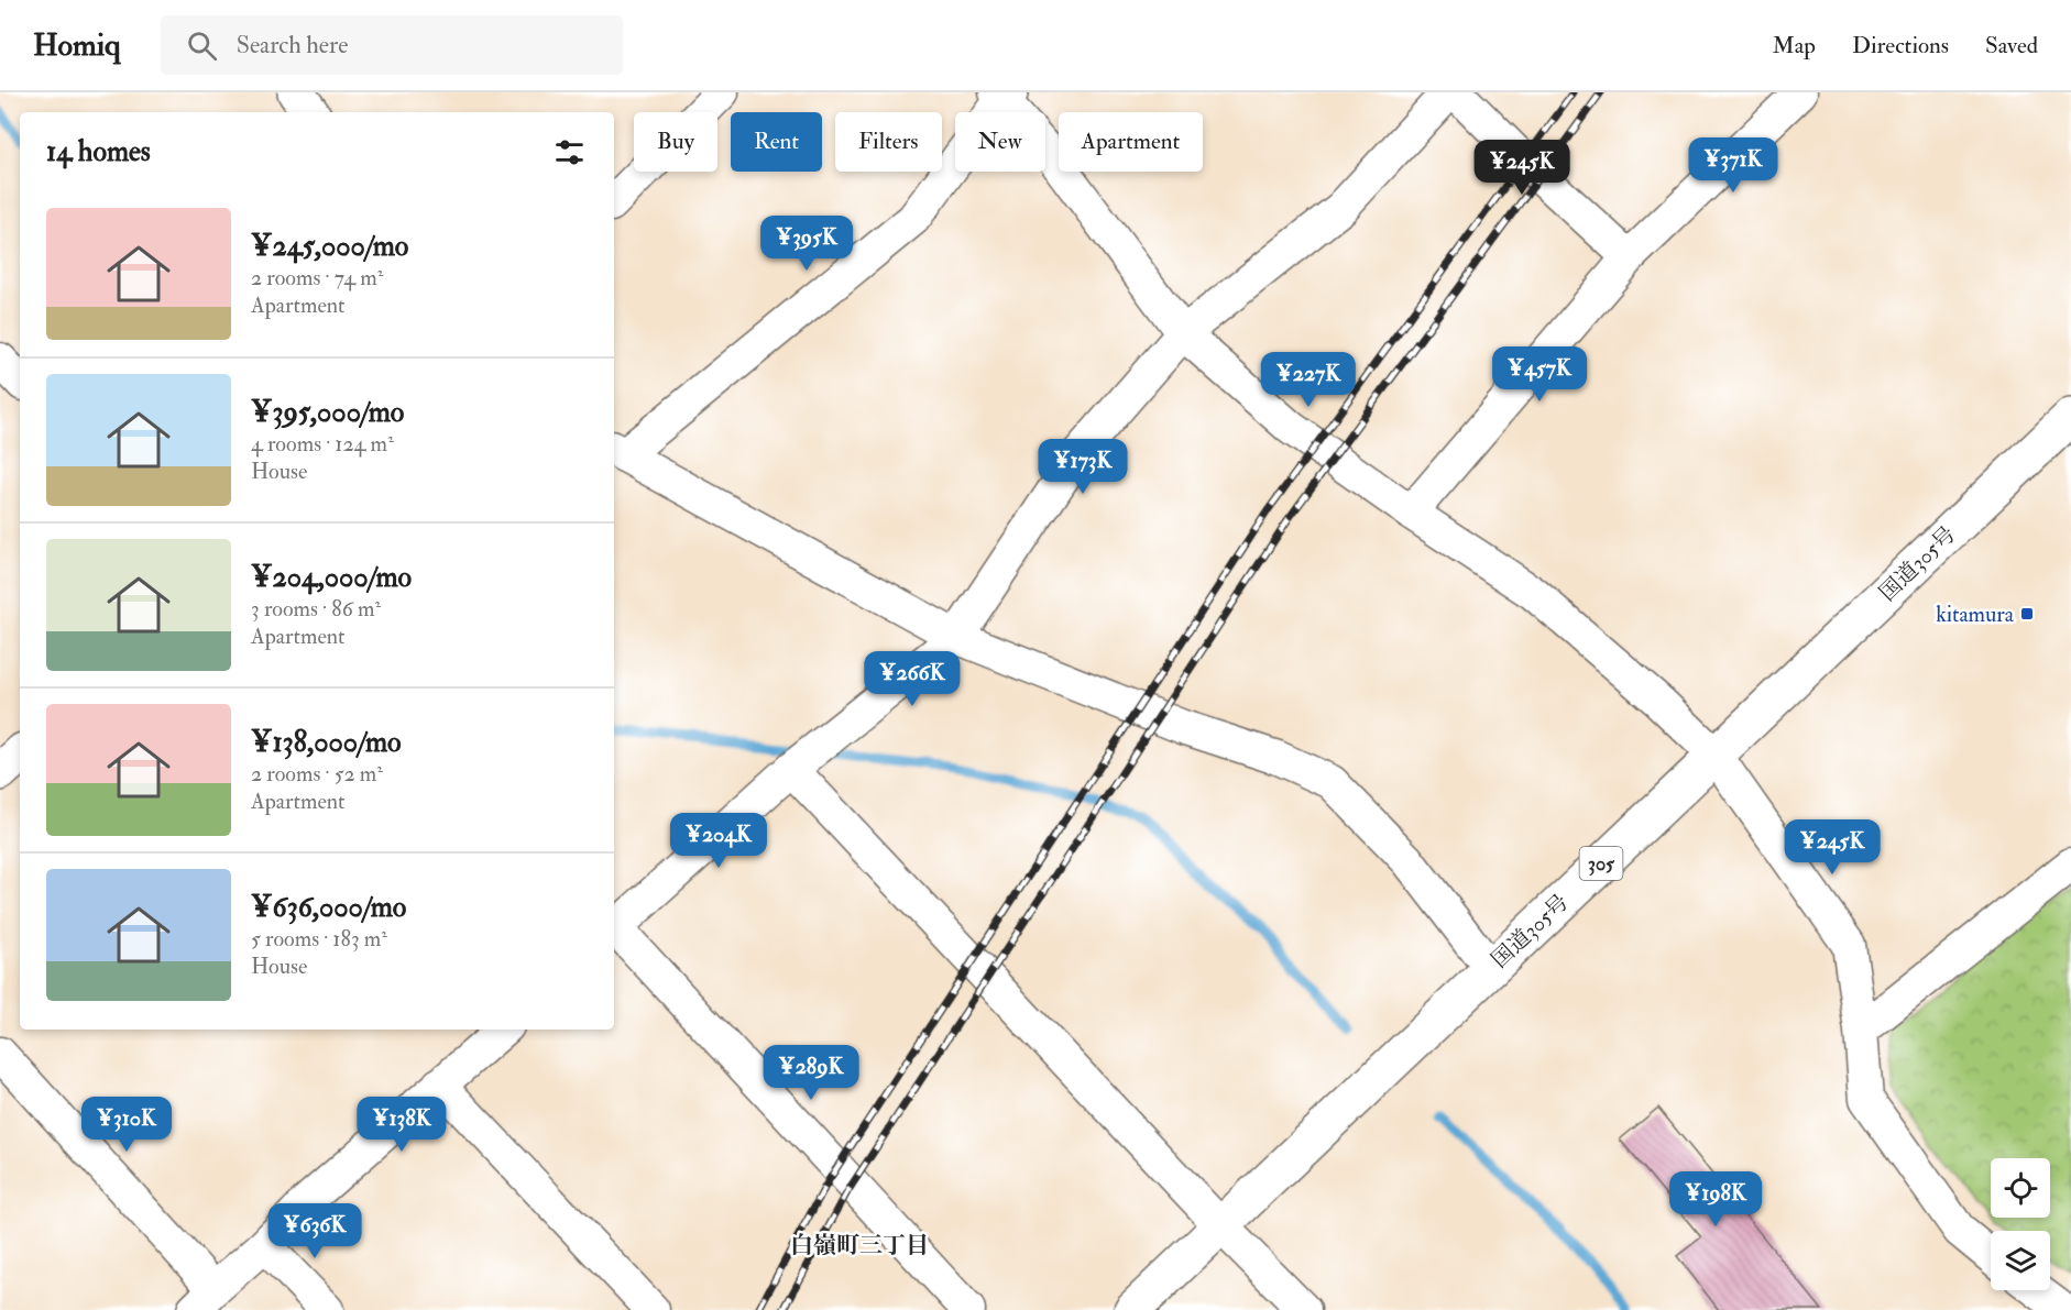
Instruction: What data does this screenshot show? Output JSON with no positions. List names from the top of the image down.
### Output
{
  "streets": {
    "main road": ["国道305号", "305"]
  },
  "districts": ["白嶺町三丁目"],
  "places": {
    "transit": ["kitamura"]
  },
  "page": {
    "header": "Homiq",
    "search": "Search here",
    "nav": ["Map", "Directions", "Saved"],
    "chip": [
      "Buy",
      "Rent",
      "Filters",
      "New",
      "Apartment"
    ],
    "heading": "14 homes",
    "price": [
      "¥371K",
      "¥245K",
      "¥395K",
      "¥457K",
      "¥227K",
      "¥173K",
      "¥266K",
      "¥204K",
      "¥245K",
      "¥289K",
      "¥310K",
      "¥138K",
      "¥198K",
      "¥636K"
    ],
    "list": [
      {
        "name": "¥245,000/mo",
        "note": "2 rooms · 74 m² · Apartment"
      },
      {
        "name": "¥395,000/mo",
        "note": "4 rooms · 124 m² · House"
      },
      {
        "name": "¥204,000/mo",
        "note": "3 rooms · 86 m² · Apartment"
      },
      {
        "name": "¥138,000/mo",
        "note": "2 rooms · 52 m² · Apartment"
      },
      {
        "name": "¥636,000/mo",
        "note": "5 rooms · 183 m² · House"
      }
    ]
  }
}
